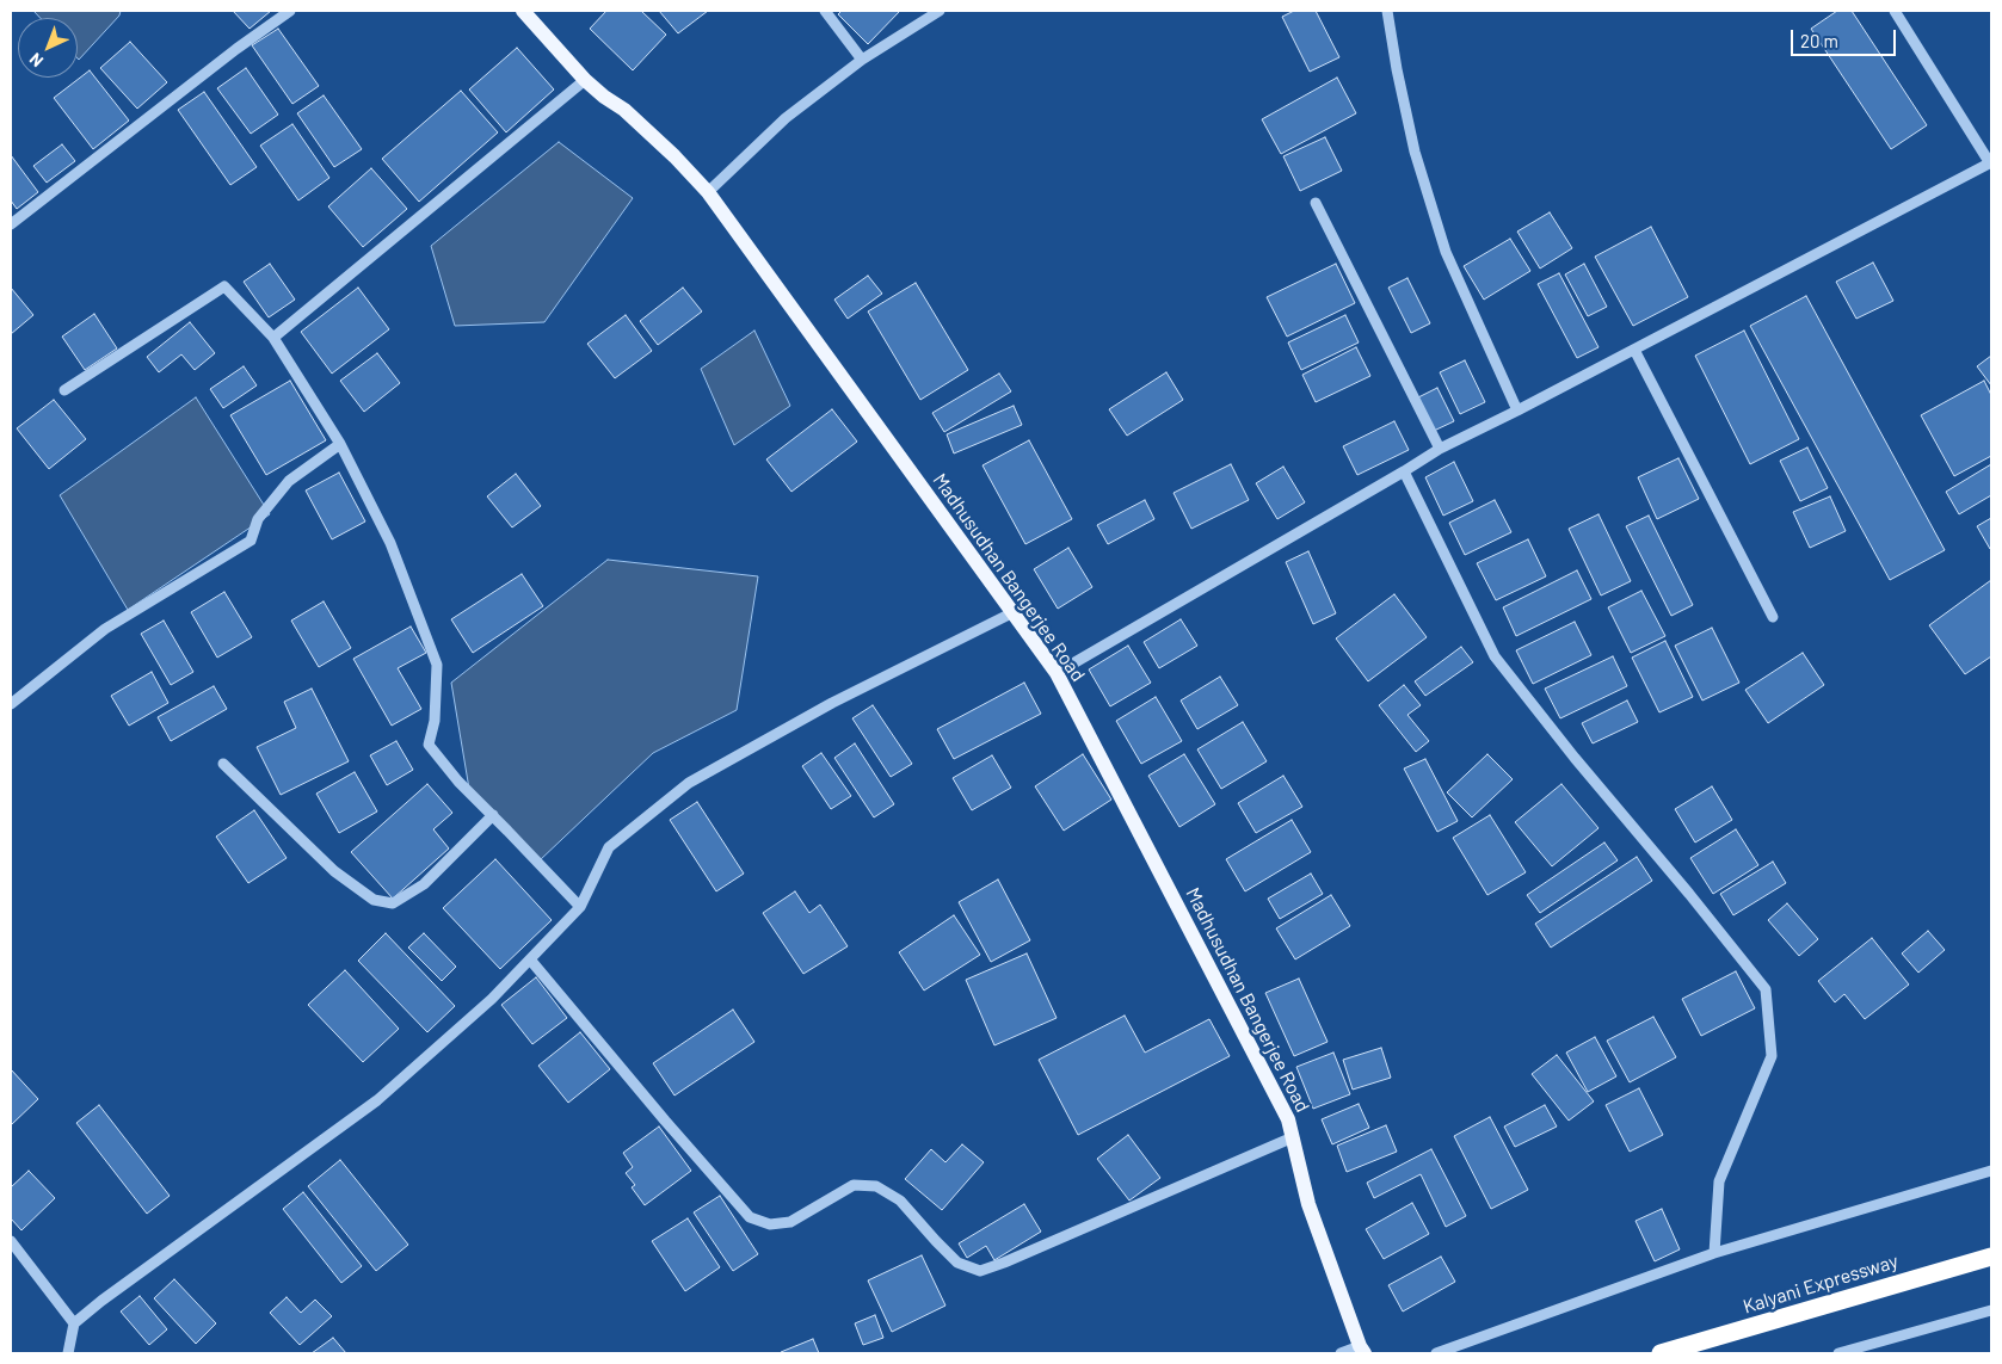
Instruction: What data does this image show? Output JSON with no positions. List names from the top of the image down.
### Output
{
  "streets": {
    "highway": ["Kalyani Expressway"],
    "main road": ["Madhusudhan Bangerjee Road"]
  },
  "scale_bar": "20 m",
  "north": "bottom left"
}
